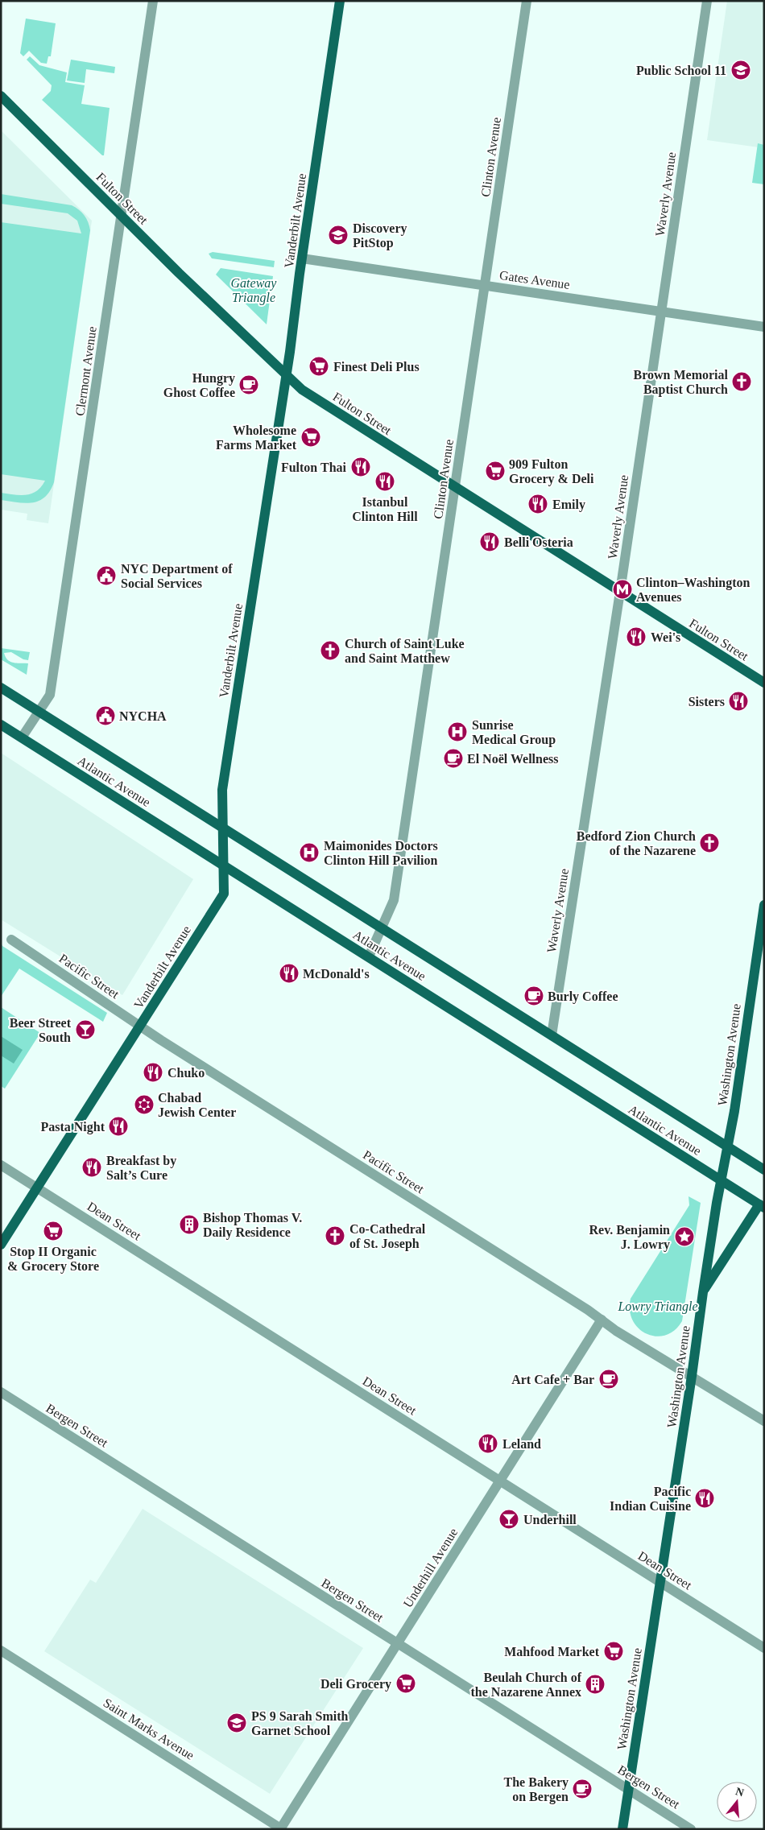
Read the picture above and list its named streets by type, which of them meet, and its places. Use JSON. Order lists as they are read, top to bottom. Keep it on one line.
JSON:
{"streets":{"main road":["Fulton Street","Vanderbilt Avenue","Atlantic Avenue","Washington Avenue"],"street":["Clinton Avenue","Waverly Avenue","Gates Avenue","Clermont Avenue","Pacific Street","Dean Street","Bergen Street","Underhill Avenue","Saint Marks Avenue"]},"crossings":[["Clinton Avenue","Fulton Street"],["Clinton Avenue","Gates Avenue"],["Clinton Avenue","Atlantic Avenue"],["Waverly Avenue","Fulton Street"],["Waverly Avenue","Gates Avenue"],["Waverly Avenue","Atlantic Avenue"],["Fulton Street","Vanderbilt Avenue"],["Fulton Street","Clermont Avenue"],["Vanderbilt Avenue","Gates Avenue"],["Vanderbilt Avenue","Atlantic Avenue"],["Vanderbilt Avenue","Pacific Street"],["Vanderbilt Avenue","Dean Street"],["Clermont Avenue","Atlantic Avenue"],["Atlantic Avenue","Washington Avenue"],["Pacific Street","Washington Avenue"],["Pacific Street","Underhill Avenue"],["Washington Avenue","Dean Street"],["Washington Avenue","Bergen Street"],["Dean Street","Underhill Avenue"],["Bergen Street","Underhill Avenue"],["Underhill Avenue","Saint Marks Avenue"]],"parks":["Gateway Triangle","Lowry Triangle"],"places":{"school or university":["Public School 11","Discovery PitStop","PS 9 Sarah Smith Garnet School"],"supermarket":["Finest Deli Plus","Wholesome Farms Market","909 Fulton Grocery & Deli","Stop II Organic & Grocery Store","Mahfood Market","Deli Grocery"],"church":["Brown Memorial Baptist Church","Church of Saint Luke and Saint Matthew","Bedford Zion Church of the Nazarene","Co-Cathedral of St. Joseph"],"cafe":["Hungry Ghost Coffee","El Noël Wellness","Burly Coffee","Art Cafe + Bar","The Bakery on Bergen"],"restaurant":["Fulton Thai","Istanbul Clinton Hill","Emily","Belli Osteria","Wei's","Sisters","McDonald's","Chuko","Pasta Night","Breakfast by Salt’s Cure","Leland","Pacific Indian Cuisine"],"public building":["NYC Department of Social Services","NYCHA"],"metro station":["Clinton–Washington Avenues"],"hospital":["Sunrise Medical Group","Maimonides Doctors Clinton Hill Pavilion"],"bar":["Beer Street South","Underhill"],"synagogue":["Chabad Jewish Center"],"building":["Bishop Thomas V. Daily Residence","Beulah Church of the Nazarene Annex"],"place":["Rev. Benjamin J. Lowry"]},"north":"top"}
